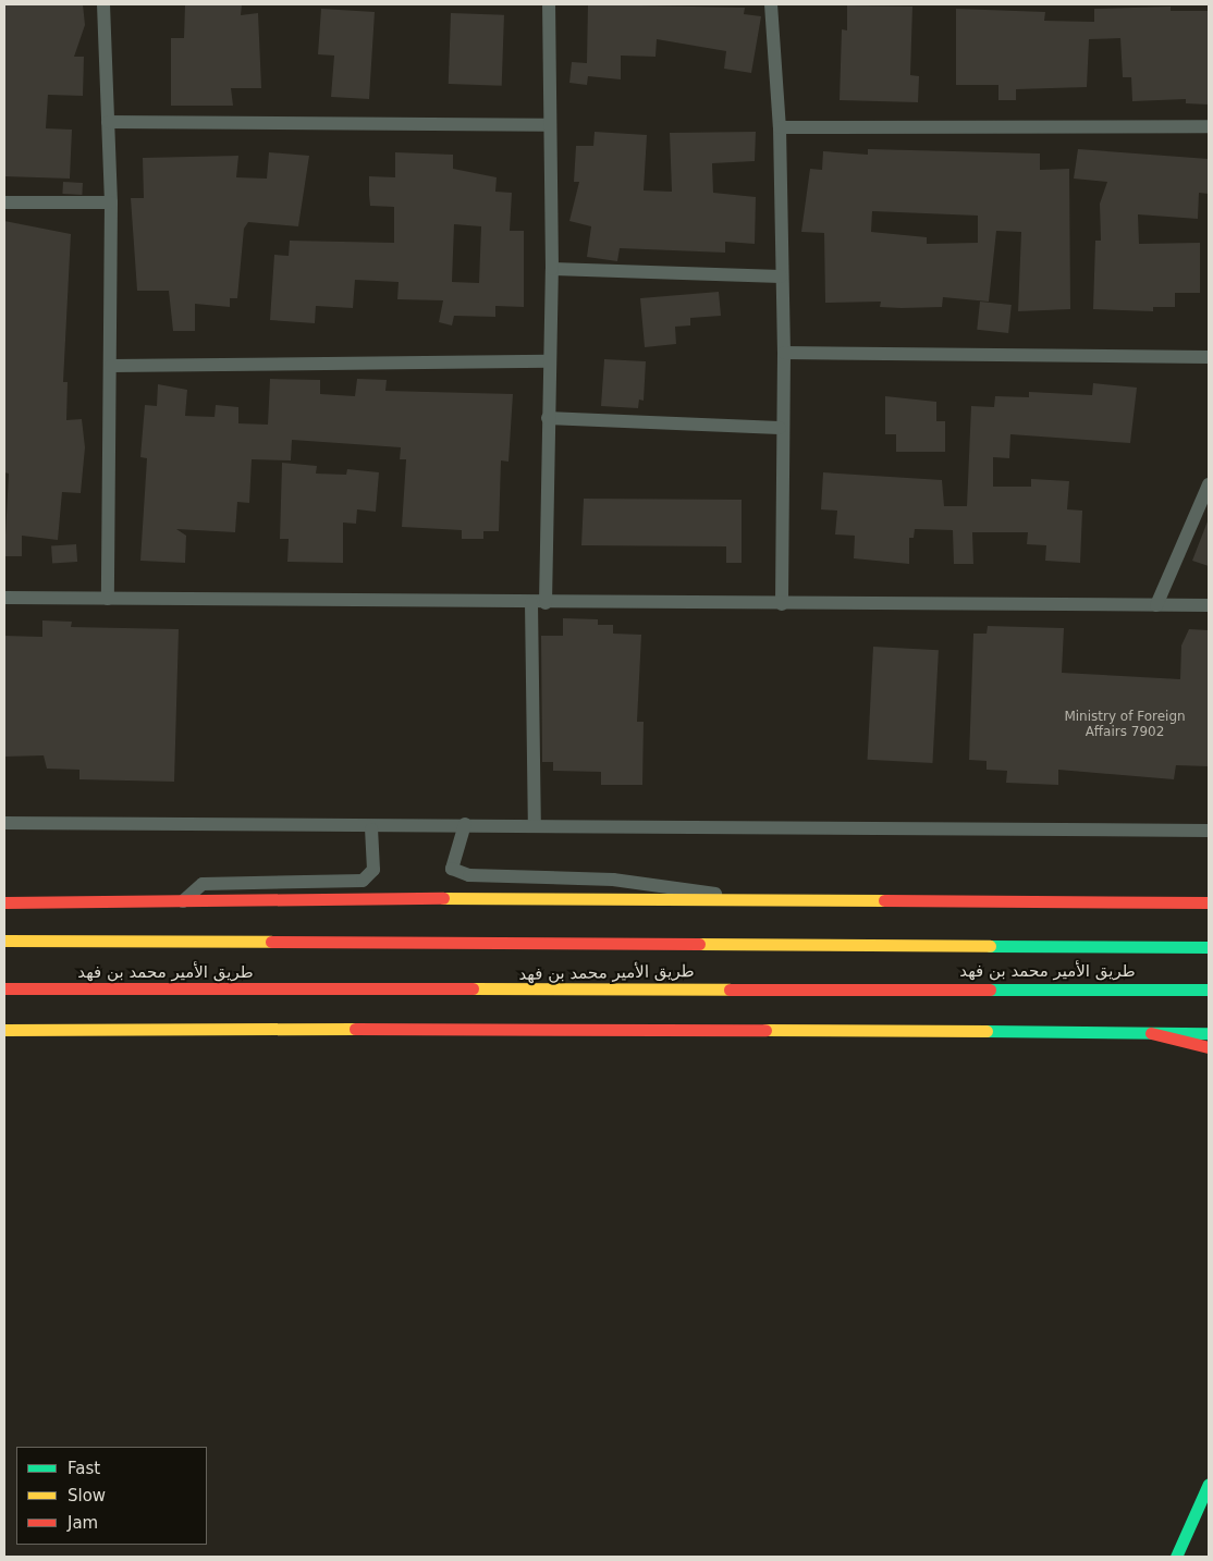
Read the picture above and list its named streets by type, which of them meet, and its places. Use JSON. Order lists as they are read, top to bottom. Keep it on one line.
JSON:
{"streets":{"main road":["طريق الأمير محمد بن فهد"]},"house_numbers":["Ministry of Foreign Affairs 7902"],"legend":["Fast","Slow","Jam"]}
